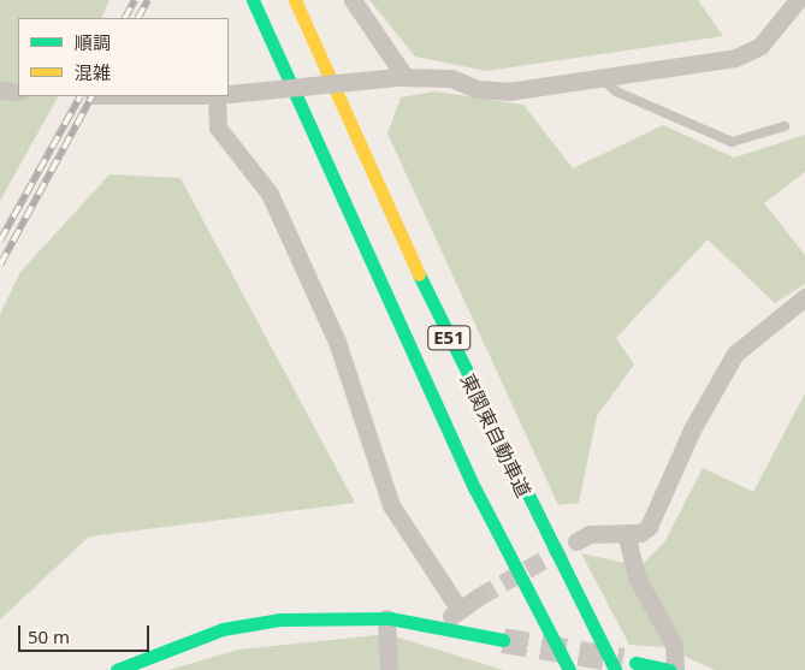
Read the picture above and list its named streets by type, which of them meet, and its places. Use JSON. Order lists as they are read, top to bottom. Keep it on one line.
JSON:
{"streets":{"main road":["E51","東関東自動車道"]},"legend":["順調","混雑"],"scale_bar":"50 m"}
